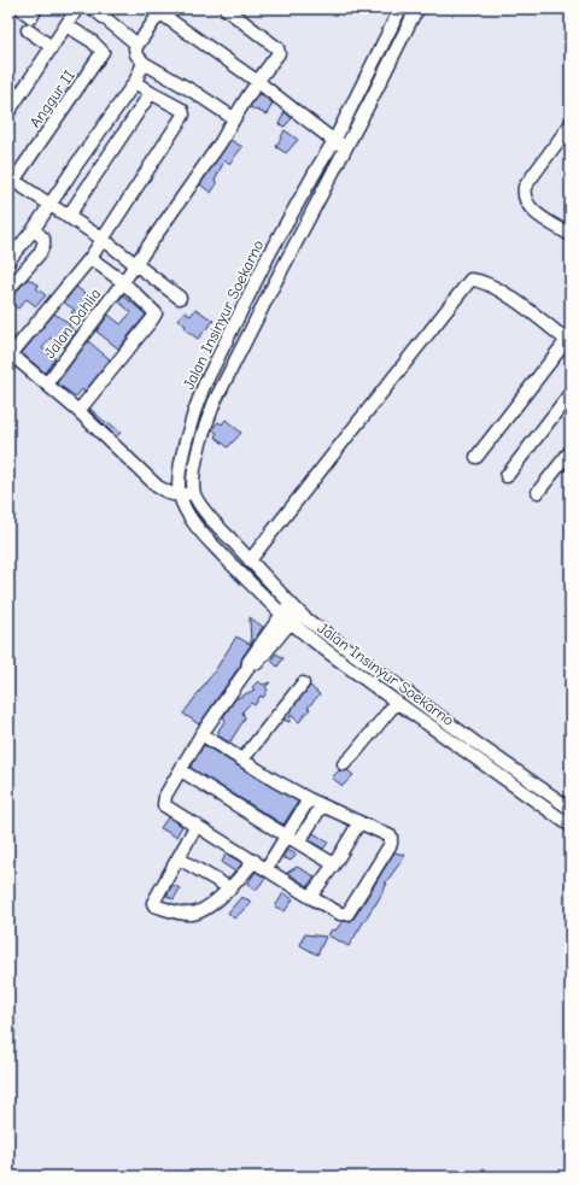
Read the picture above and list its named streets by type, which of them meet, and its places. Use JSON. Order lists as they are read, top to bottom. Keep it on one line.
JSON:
{"streets":{"street":["Anggur II","Jalan Insinyur Soekarno","Jalan Dahlia"]}}
